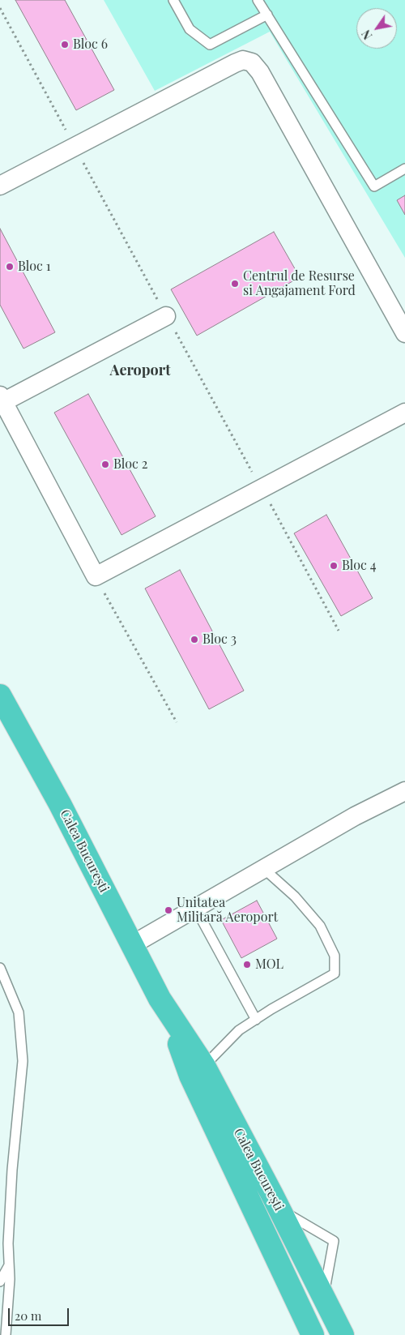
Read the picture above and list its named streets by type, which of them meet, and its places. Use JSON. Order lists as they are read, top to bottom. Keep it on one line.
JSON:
{"streets":{"highway":["Calea București"]},"districts":["Aeroport"],"places":["Bloc 6","Bloc 1","Centrul de Resurse si Angajament Ford","Bloc 2","Bloc 4","Bloc 3","Unitatea Militară Aeroport","MOL"],"scale_bar":"20 m","north":"bottom left"}
